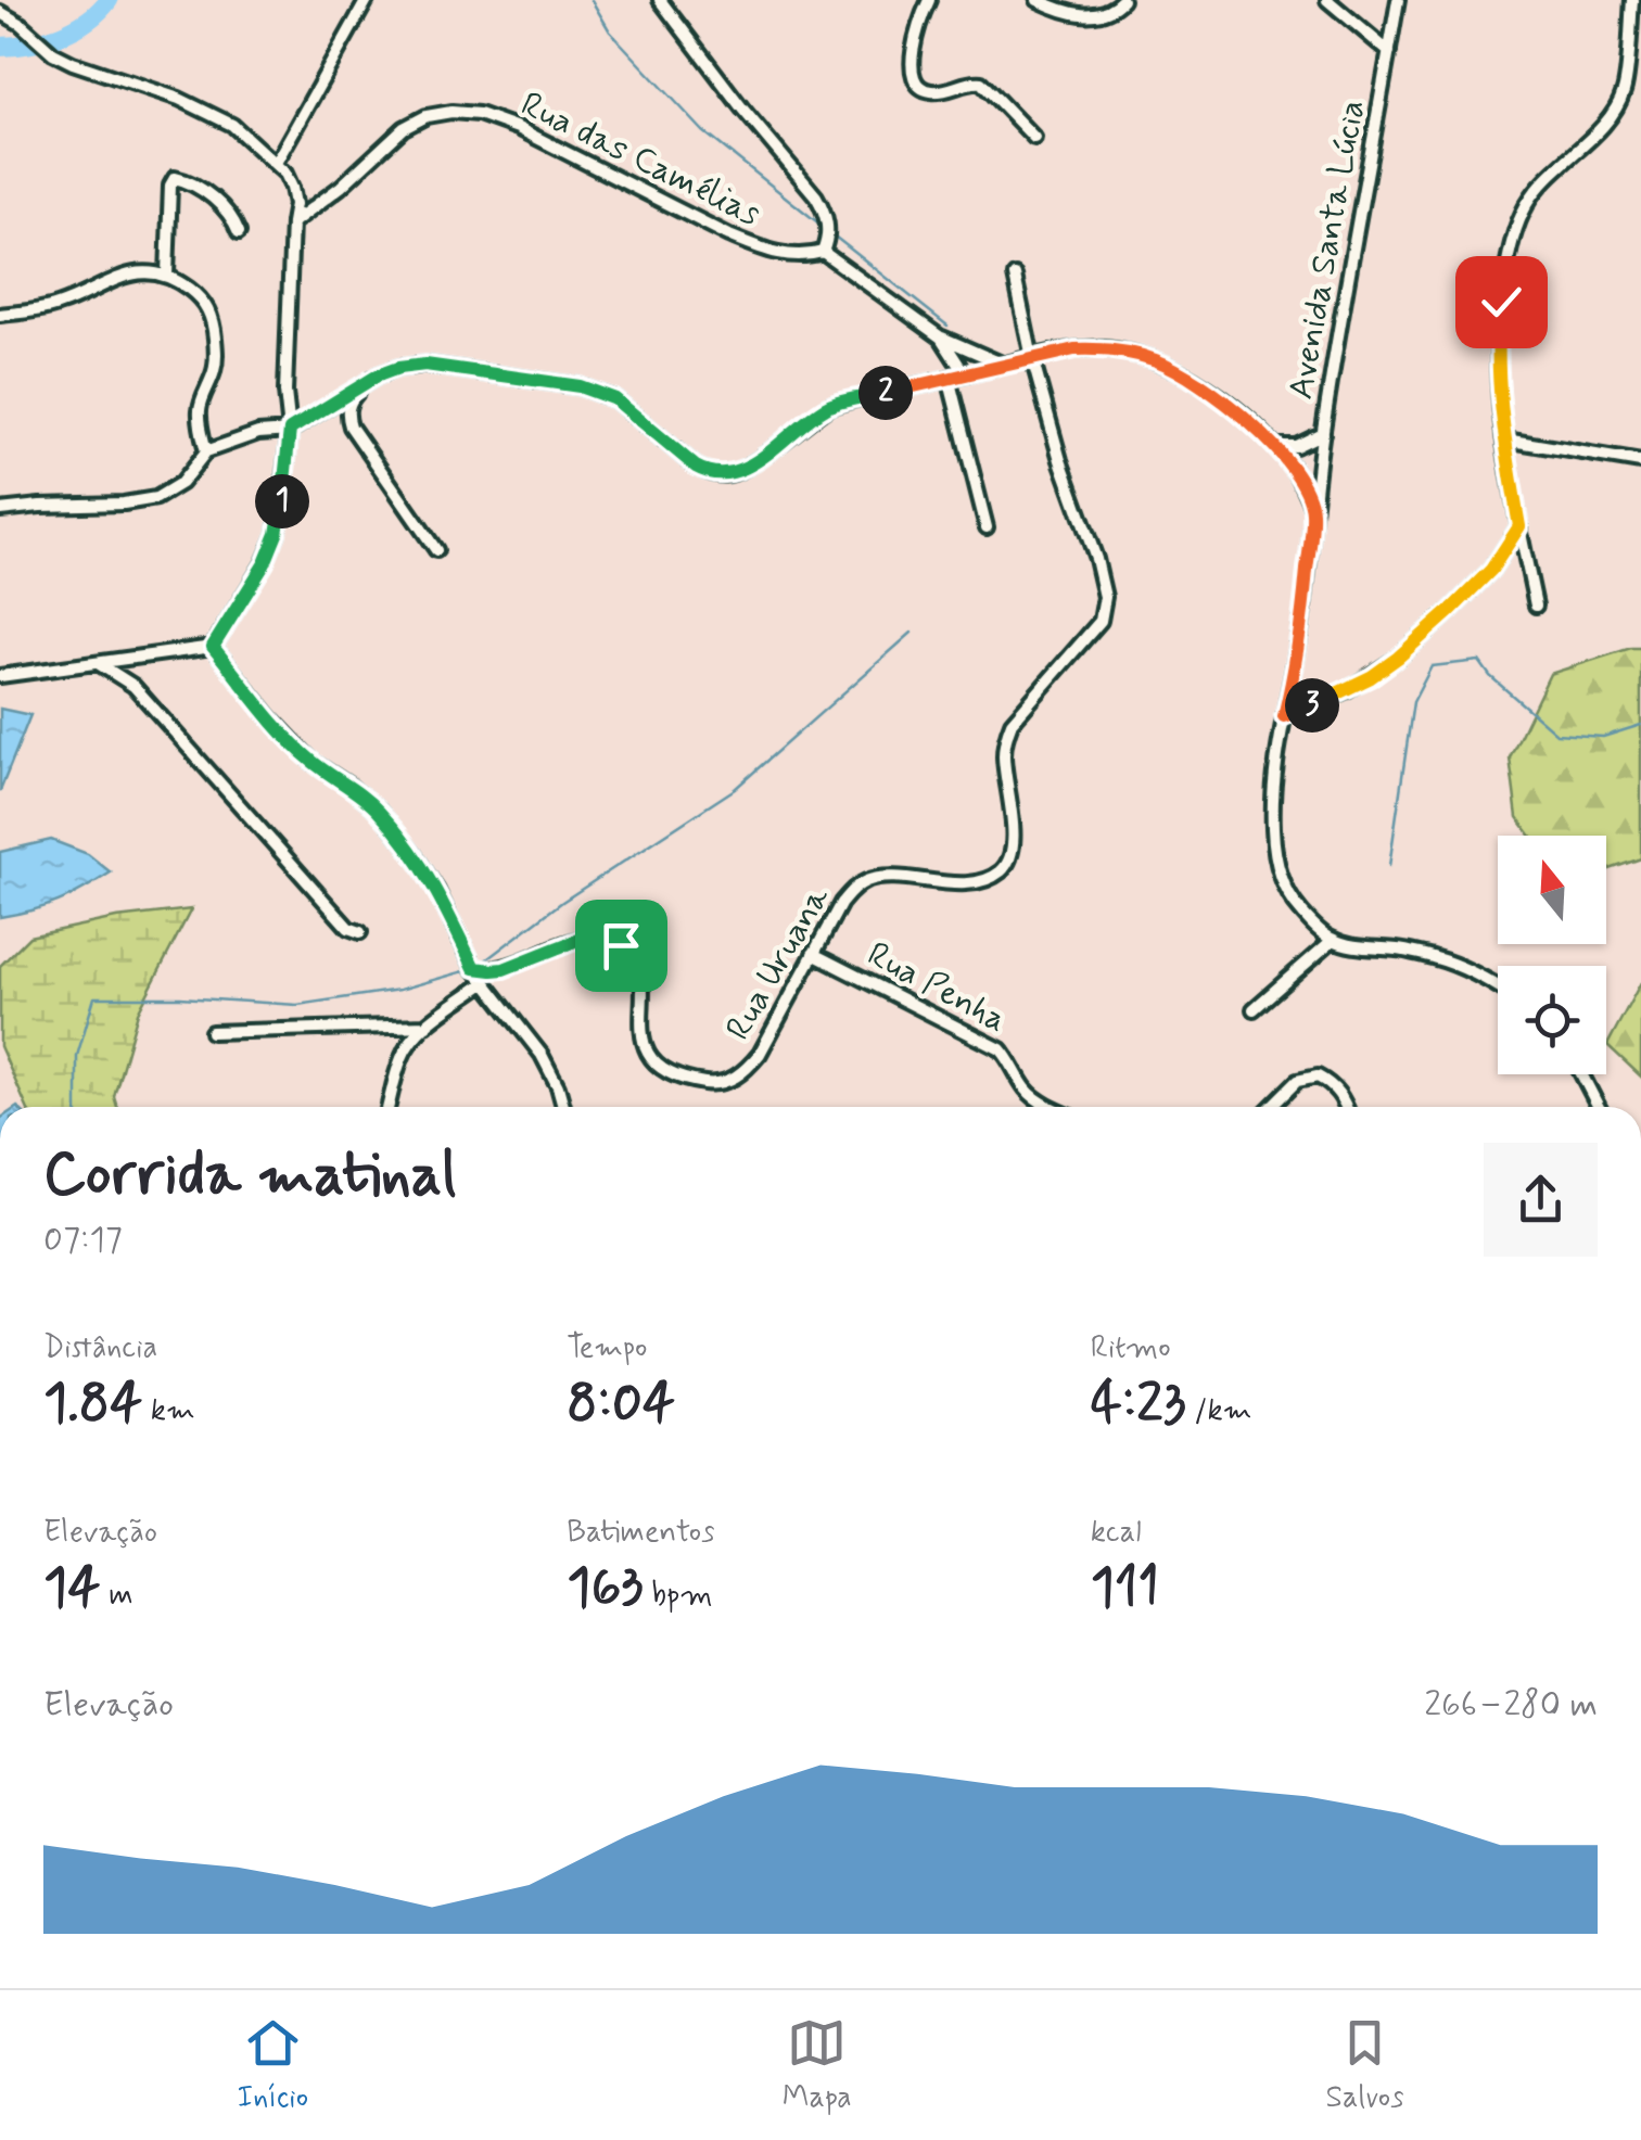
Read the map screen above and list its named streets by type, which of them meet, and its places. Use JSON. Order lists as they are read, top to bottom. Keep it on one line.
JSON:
{"streets":{"street":["Rua das Camélias","Avenida Santa Lúcia","Rua Uruana","Rua Penha"]},"crossings":[["Rua Uruana","Rua Penha"]],"north":"top","page":{"pins":["2","1","3"],"heading":["Corrida matinal","07:17"],"stats":[["Distância","1.84 km"],["Tempo","8:04"],["Ritmo","4:23 /km"],["Elevação","14 m"],["Batimentos","163 bpm"],["kcal","111"]],"chart":["Elevação","266–280 m"],"tabs":["Início","Mapa","Salvos"]}}
